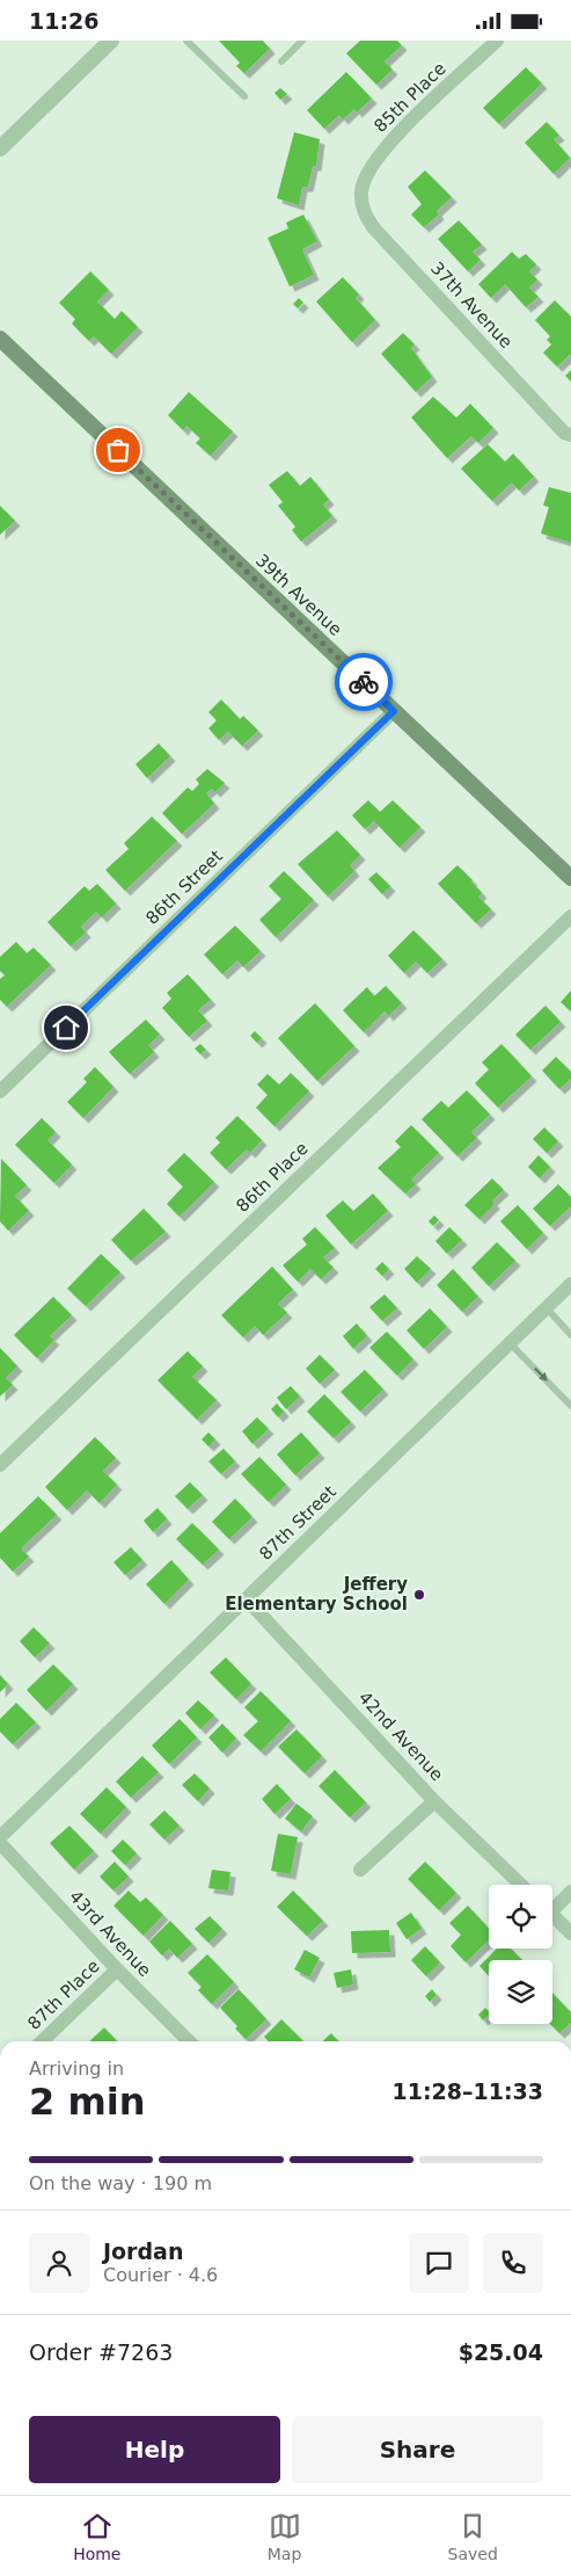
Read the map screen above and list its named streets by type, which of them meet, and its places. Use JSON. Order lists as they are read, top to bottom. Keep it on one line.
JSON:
{"streets":{"main road":["39th Avenue"],"street":["85th Place","37th Avenue","86th Street","86th Place","87th Street","42nd Avenue","43rd Avenue","87th Place"]},"crossings":[["85th Place","37th Avenue"],["39th Avenue","86th Street"],["87th Street","42nd Avenue"],["43rd Avenue","87th Place"]],"places":["Jeffery Elementary School"],"page":{"status":"11:26","heading":["2 min","Arriving in","11:28–11:33"],"panel":["Jordan","Courier · 4.6","Order #7263","$25.04"],"bar":"On the way · 190 m","buttons":["Help","Share"],"tabs":["Home","Map","Saved"]}}
